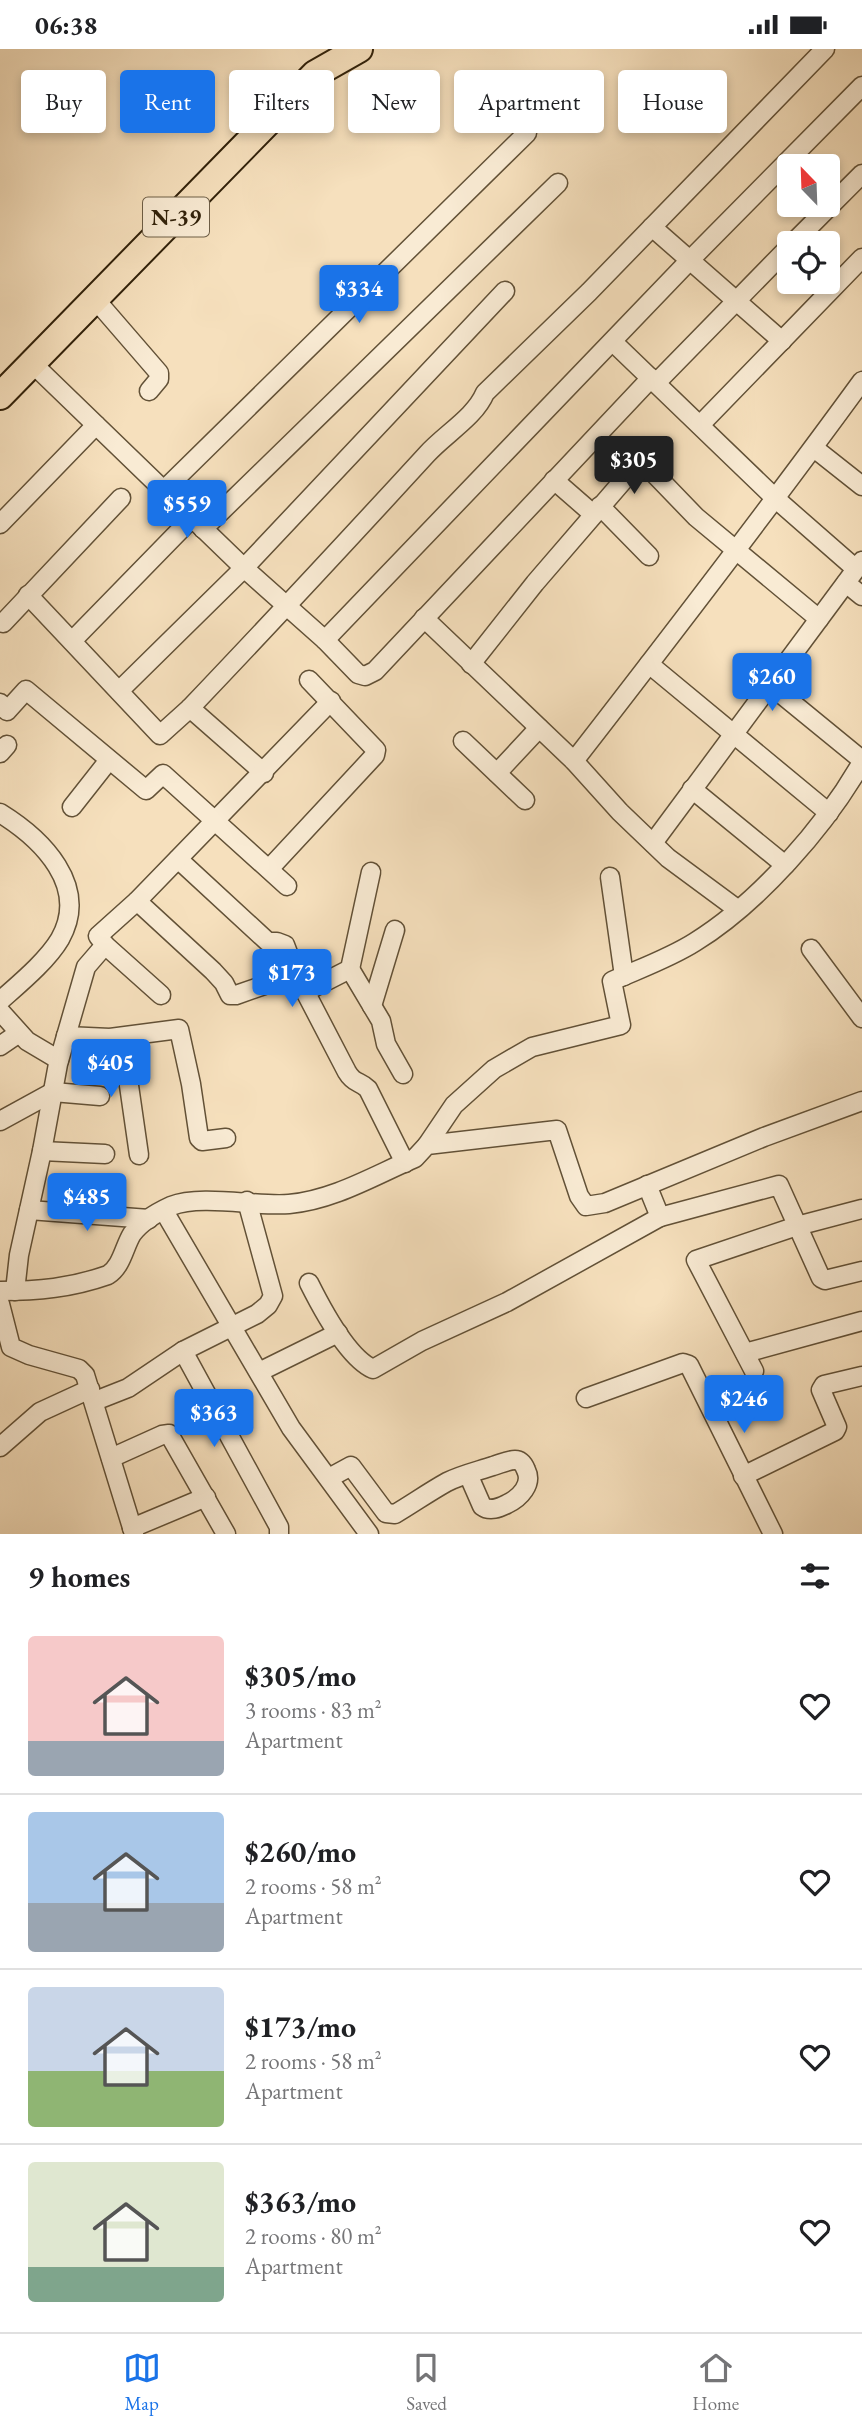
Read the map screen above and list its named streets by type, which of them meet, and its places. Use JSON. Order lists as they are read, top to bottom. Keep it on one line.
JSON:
{"streets":{"highway":["N-39"]},"north":"top left","page":{"status":"06:38","chip":["Buy","Rent","Filters","New","Apartment","House"],"price":["$334","$305","$559","$260","$173","$405","$485","$246","$363"],"heading":"9 homes","list":[{"name":"$305/mo","note":"3 rooms · 83 m² · Apartment"},{"name":"$260/mo","note":"2 rooms · 58 m² · Apartment"},{"name":"$173/mo","note":"2 rooms · 58 m² · Apartment"},{"name":"$363/mo","note":"2 rooms · 80 m² · Apartment"}],"tabs":["Map","Saved","Home"]}}
